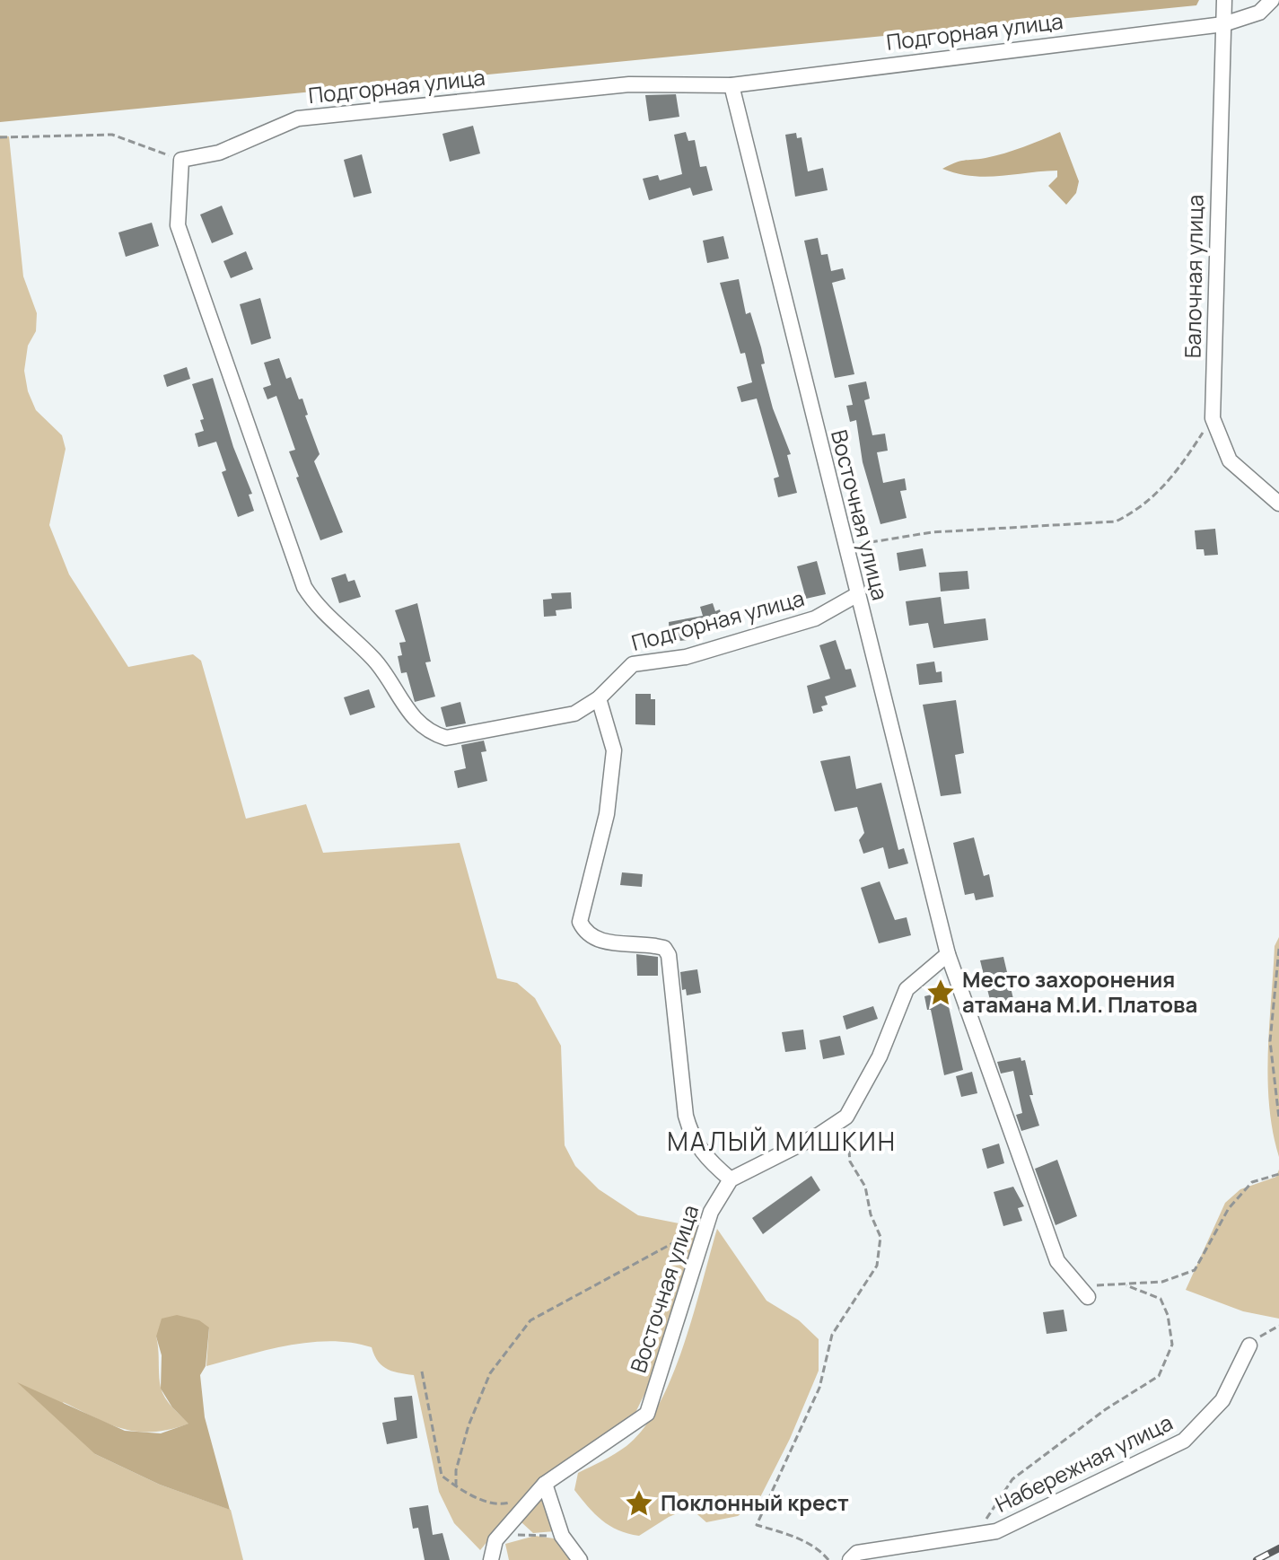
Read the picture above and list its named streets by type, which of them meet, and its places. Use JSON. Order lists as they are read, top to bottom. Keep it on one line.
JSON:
{"streets":{"street":["Подгорная улица","Балочная улица","Восточная улица","Набережная улица"]},"crossings":[["Подгорная улица","Балочная улица"],["Подгорная улица","Восточная улица"]],"districts":["МАЛЫЙ МИШКИН"],"places":{"place":["Место захоронения атамана М.И. Платова","Поклонный крест"]}}
